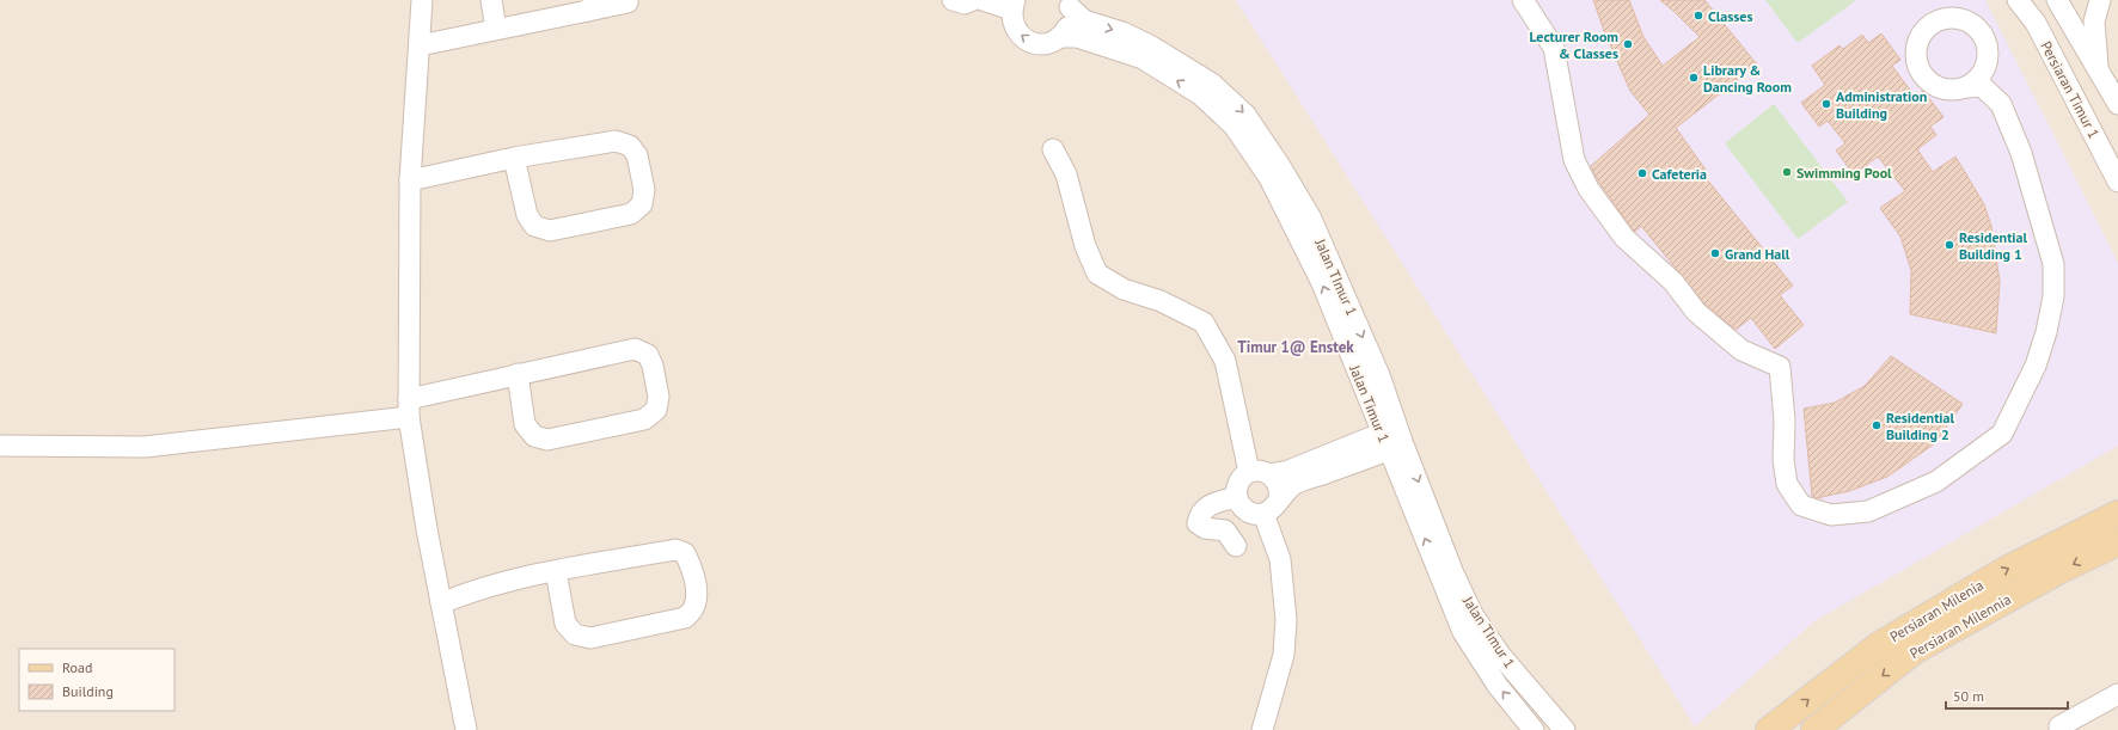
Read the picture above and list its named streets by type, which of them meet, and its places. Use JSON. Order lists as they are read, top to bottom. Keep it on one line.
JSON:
{"streets":{"main road":["Persiaran Milenia","Persiaran Milennia"],"street":["Persiaran Timur 1","Jalan TImur 1","Jalan Timur 1"]},"crossings":[["Jalan TImur 1","Jalan Timur 1"]],"one_way":["Persiaran Milenia","Persiaran Milennia"],"districts":["Timur 1@ Enstek"],"places":["Classes","Lecturer Room & Classes","Library & Dancing Room","Administration Building","Swimming Pool","Cafeteria","Residential Building 1","Grand Hall","Residential Building 2"],"legend":["Road","Building"],"scale_bar":"50 m"}
